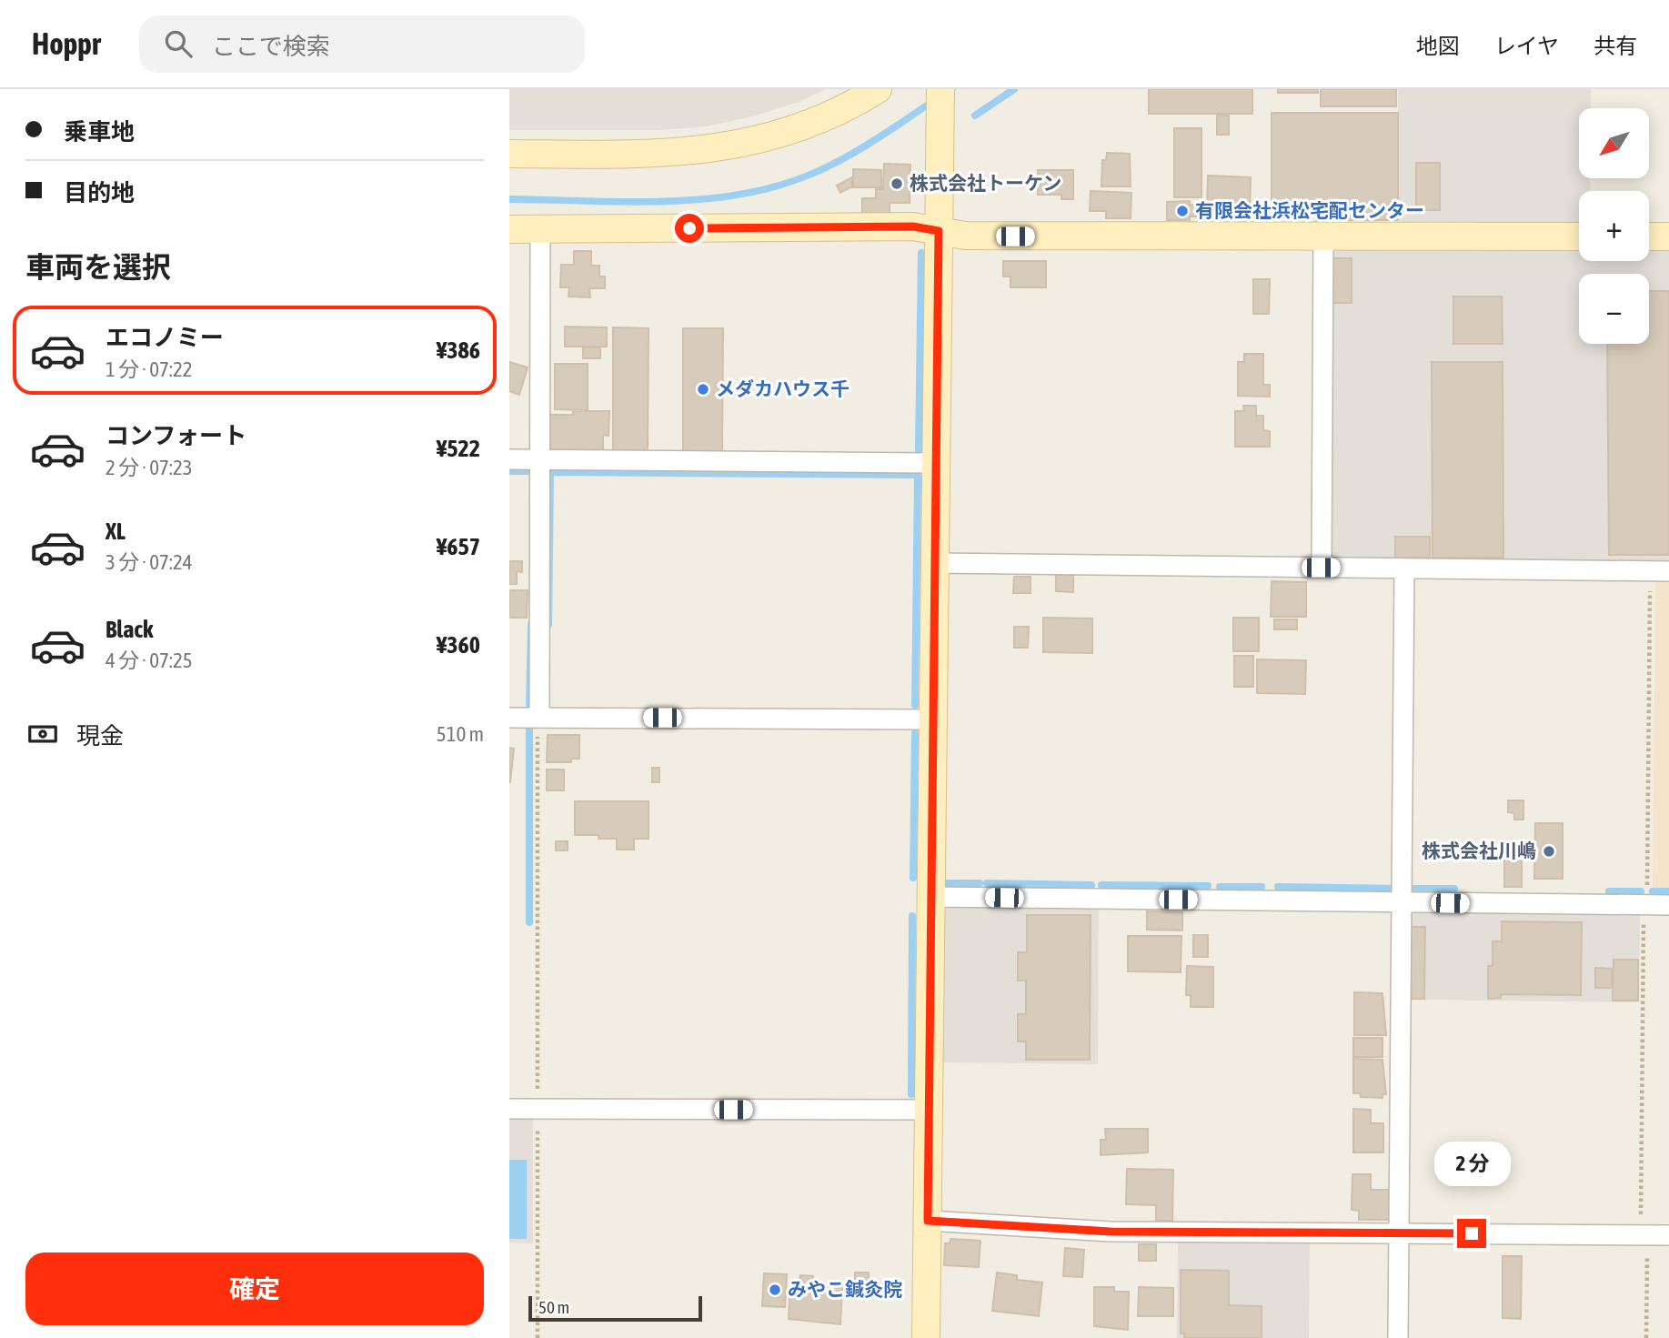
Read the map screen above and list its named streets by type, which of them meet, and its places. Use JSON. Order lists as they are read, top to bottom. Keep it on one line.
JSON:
{"places":["株式会社トーケン","有限会社浜松宅配センター","メダカハウス千","株式会社川嶋","みやこ鍼灸院"],"scale_bar":"50 m","north":"bottom left","page":{"header":"Hoppr","search":"ここで検索","nav":["地図","レイヤ","共有"],"banner":["乗車地","目的地"],"map_buttons":["+","−"],"heading":"車両を選択","list":[{"name":"エコノミー","note":"1 分 · 07:22","value":"¥386"},{"name":"コンフォート","note":"2 分 · 07:23","value":"¥522"},{"name":"XL","note":"3 分 · 07:24","value":"¥657"},{"name":"Black","note":"4 分 · 07:25","value":"¥360"}],"pay":["現金","510 m"],"bubble":"2 分","buttons":"確定","scale":"50 m"}}
